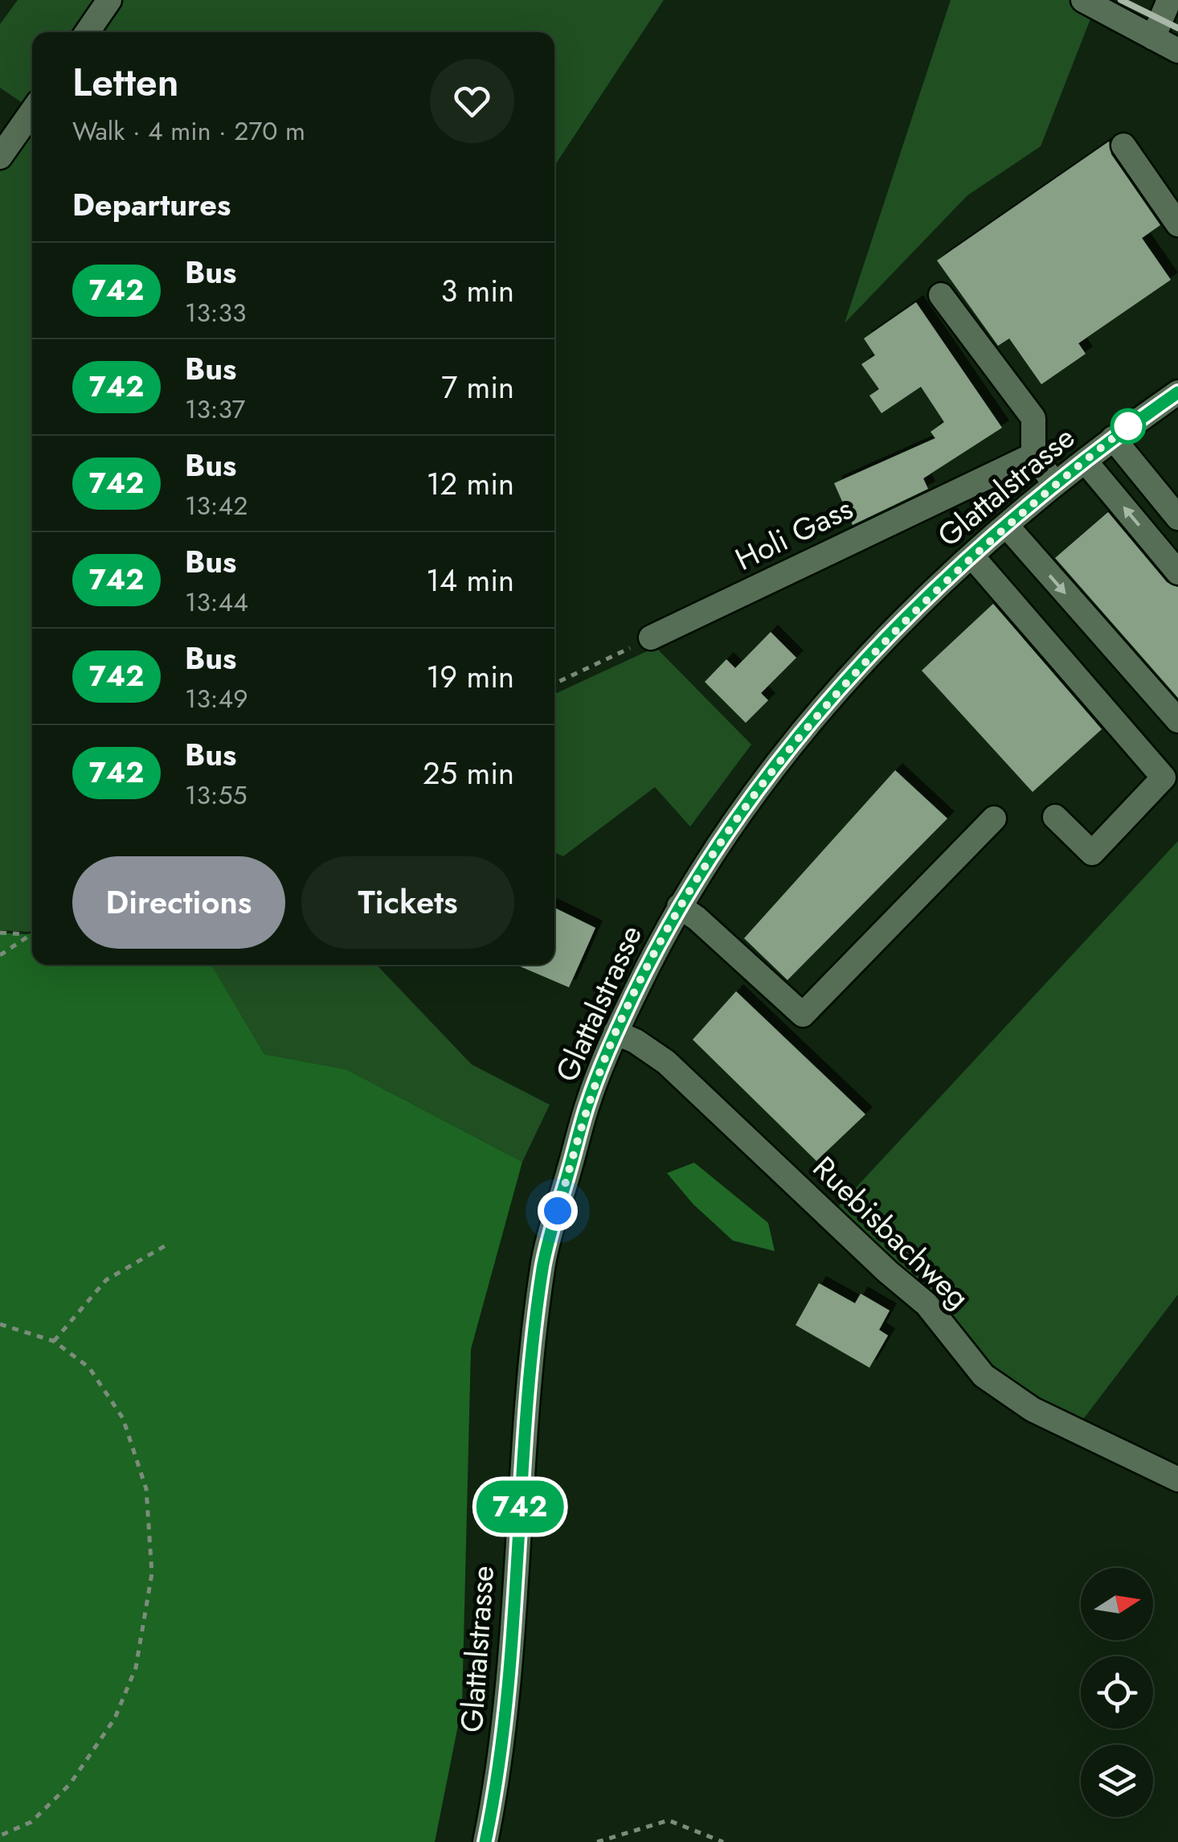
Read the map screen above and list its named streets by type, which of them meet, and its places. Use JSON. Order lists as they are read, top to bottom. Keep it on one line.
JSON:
{"streets":{"street":["Glattalstrasse","Holi Gass","Ruebisbachweg"]},"crossings":[["Glattalstrasse","Ruebisbachweg"]],"lines":["bus line 742"],"north":"right","page":{"on_map":"742","heading":[["Letten","Walk · 4 min · 270 m"],"Departures"],"list":[{"mark":"742","name":"Bus","note":"13:33","value":"3 min"},{"mark":"742","name":"Bus","note":"13:37","value":"7 min"},{"mark":"742","name":"Bus","note":"13:42","value":"12 min"},{"mark":"742","name":"Bus","note":"13:44","value":"14 min"},{"mark":"742","name":"Bus","note":"13:49","value":"19 min"},{"mark":"742","name":"Bus","note":"13:55","value":"25 min"}],"buttons":["Directions","Tickets"]}}
